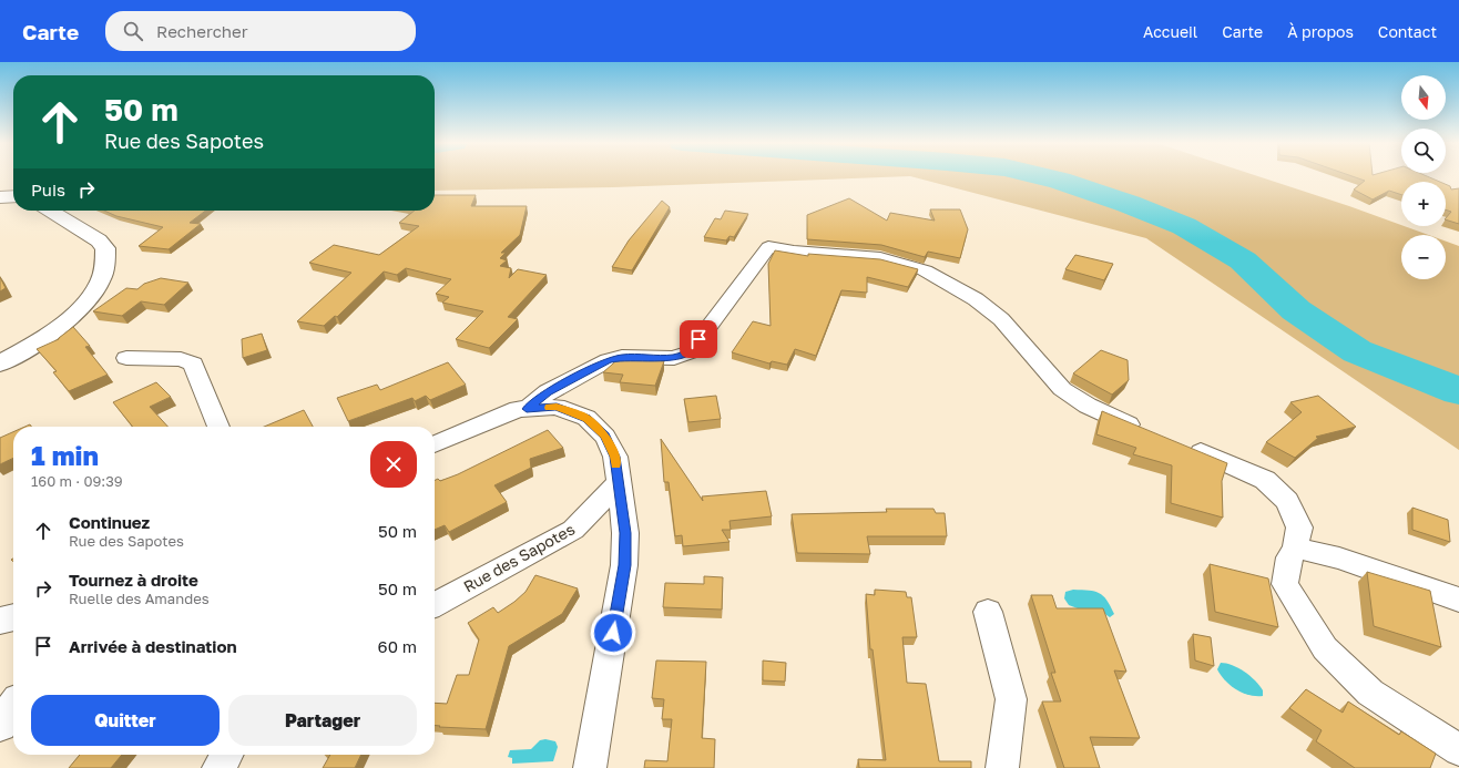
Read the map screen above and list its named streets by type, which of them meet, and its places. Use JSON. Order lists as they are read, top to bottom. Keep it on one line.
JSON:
{"streets":{"street":["Rue des Sapotes"]},"north":"bottom","page":{"header":"Carte","search":"Rechercher","nav":["Accueil","Carte","À propos","Contact"],"map_buttons":["+","−"],"turn":["50 m","Rue des Sapotes"],"then":"Puis","heading":["1 min","160 m · 09:39"],"list":[{"name":"Continuez","note":"Rue des Sapotes","value":"50 m"},{"name":"Tournez à droite","note":"Ruelle des Amandes","value":"50 m"},{"name":"Arrivée à destination","value":"60 m"}],"buttons":["Quitter","Partager"]}}
